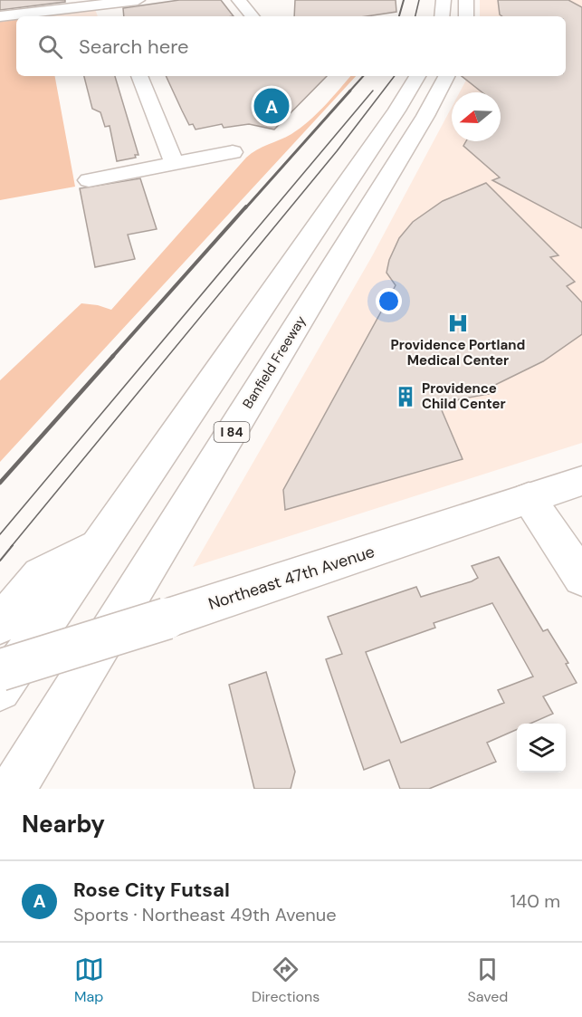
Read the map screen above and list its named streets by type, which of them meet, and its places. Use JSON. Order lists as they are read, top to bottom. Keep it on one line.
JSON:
{"streets":{"main road":["Banfield Freeway","I 84","Northeast 47th Avenue"]},"places":{"hospital":["Providence Portland Medical Center"],"building":["Providence Child Center"]},"north":"left","page":{"search":"Search here","pins":"A","heading":"Nearby","list":[{"mark":"A","name":"Rose City Futsal","note":"Sports · Northeast 49th Avenue","value":"140 m"}],"nav":["Map","Directions","Saved"]}}
